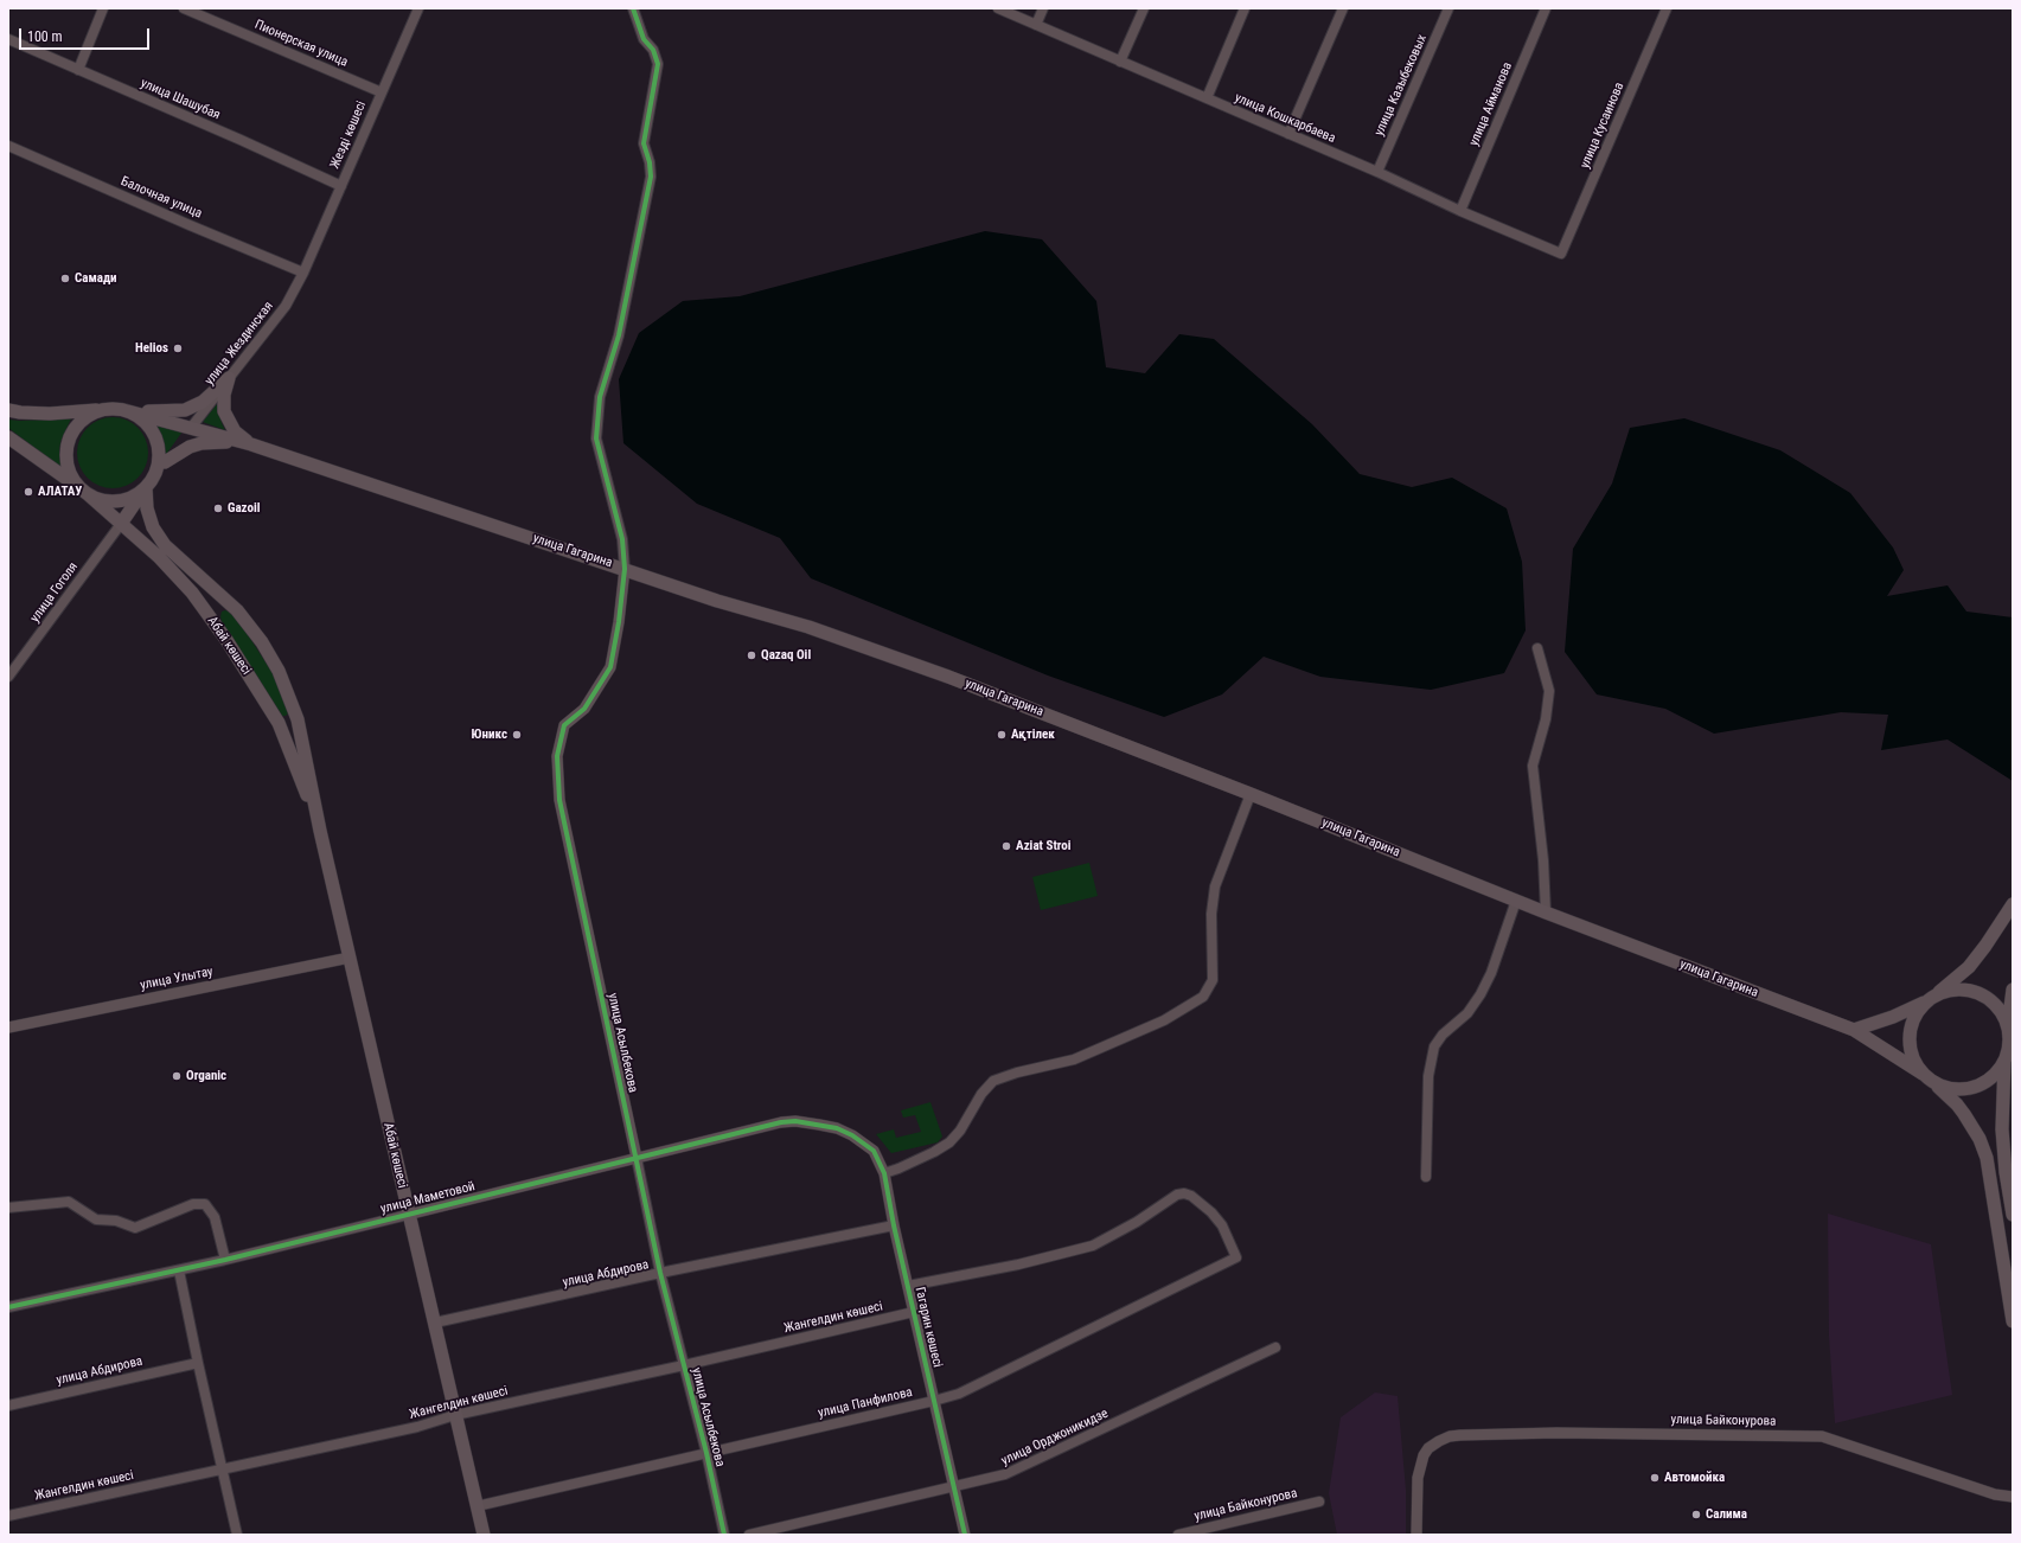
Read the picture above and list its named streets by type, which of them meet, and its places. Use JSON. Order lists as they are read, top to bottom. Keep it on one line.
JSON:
{"streets":{"main road":["улица Гагарина","Абай көшесі"],"street":["Пионерская улица","улица Казыбековых","улица Шашубая","улица Айманова","улица Кошкарбаева","улица Кусаинова","Жезді көшесі","Балочная улица","улица Жездинская","улица Гоголя","улица Улытау","улица Асылбекова","улица Маметовой","улица Абдирова","Жангелдин көшесі","Гагарин көшесі","улица Панфилова","улица Байконурова","улица Орджоникидзе"]},"crossings":[["Пионерская улица","Жезді көшесі"],["улица Казыбековых","улица Кошкарбаева"],["улица Шашубая","Жезді көшесі"],["улица Айманова","улица Кошкарбаева"],["улица Кошкарбаева","улица Кусаинова"],["Жезді көшесі","Балочная улица"],["Жезді көшесі","улица Жездинская"],["Балочная улица","улица Жездинская"],["улица Жездинская","улица Гагарина"],["улица Гагарина","Абай көшесі"],["улица Гагарина","улица Асылбекова"],["улица Гоголя","Абай көшесі"],["Абай көшесі","улица Улытау"],["Абай көшесі","улица Маметовой"],["Абай көшесі","улица Абдирова"],["Абай көшесі","Жангелдин көшесі"],["Абай көшесі","улица Панфилова"],["улица Асылбекова","улица Маметовой"],["улица Асылбекова","улица Абдирова"],["улица Асылбекова","Жангелдин көшесі"],["улица Асылбекова","улица Панфилова"],["улица Маметовой","Гагарин көшесі"],["улица Абдирова","Гагарин көшесі"],["Жангелдин көшесі","Гагарин көшесі"],["Гагарин көшесі","улица Панфилова"],["Гагарин көшесі","улица Орджоникидзе"]],"places":["Самади","Helios","АЛАТАУ","Gazoil","Qazaq Oil","Юникс","Ақтілек","Aziat Stroi","Organic","Автомойка","Салима"],"scale_bar":"100 m"}
